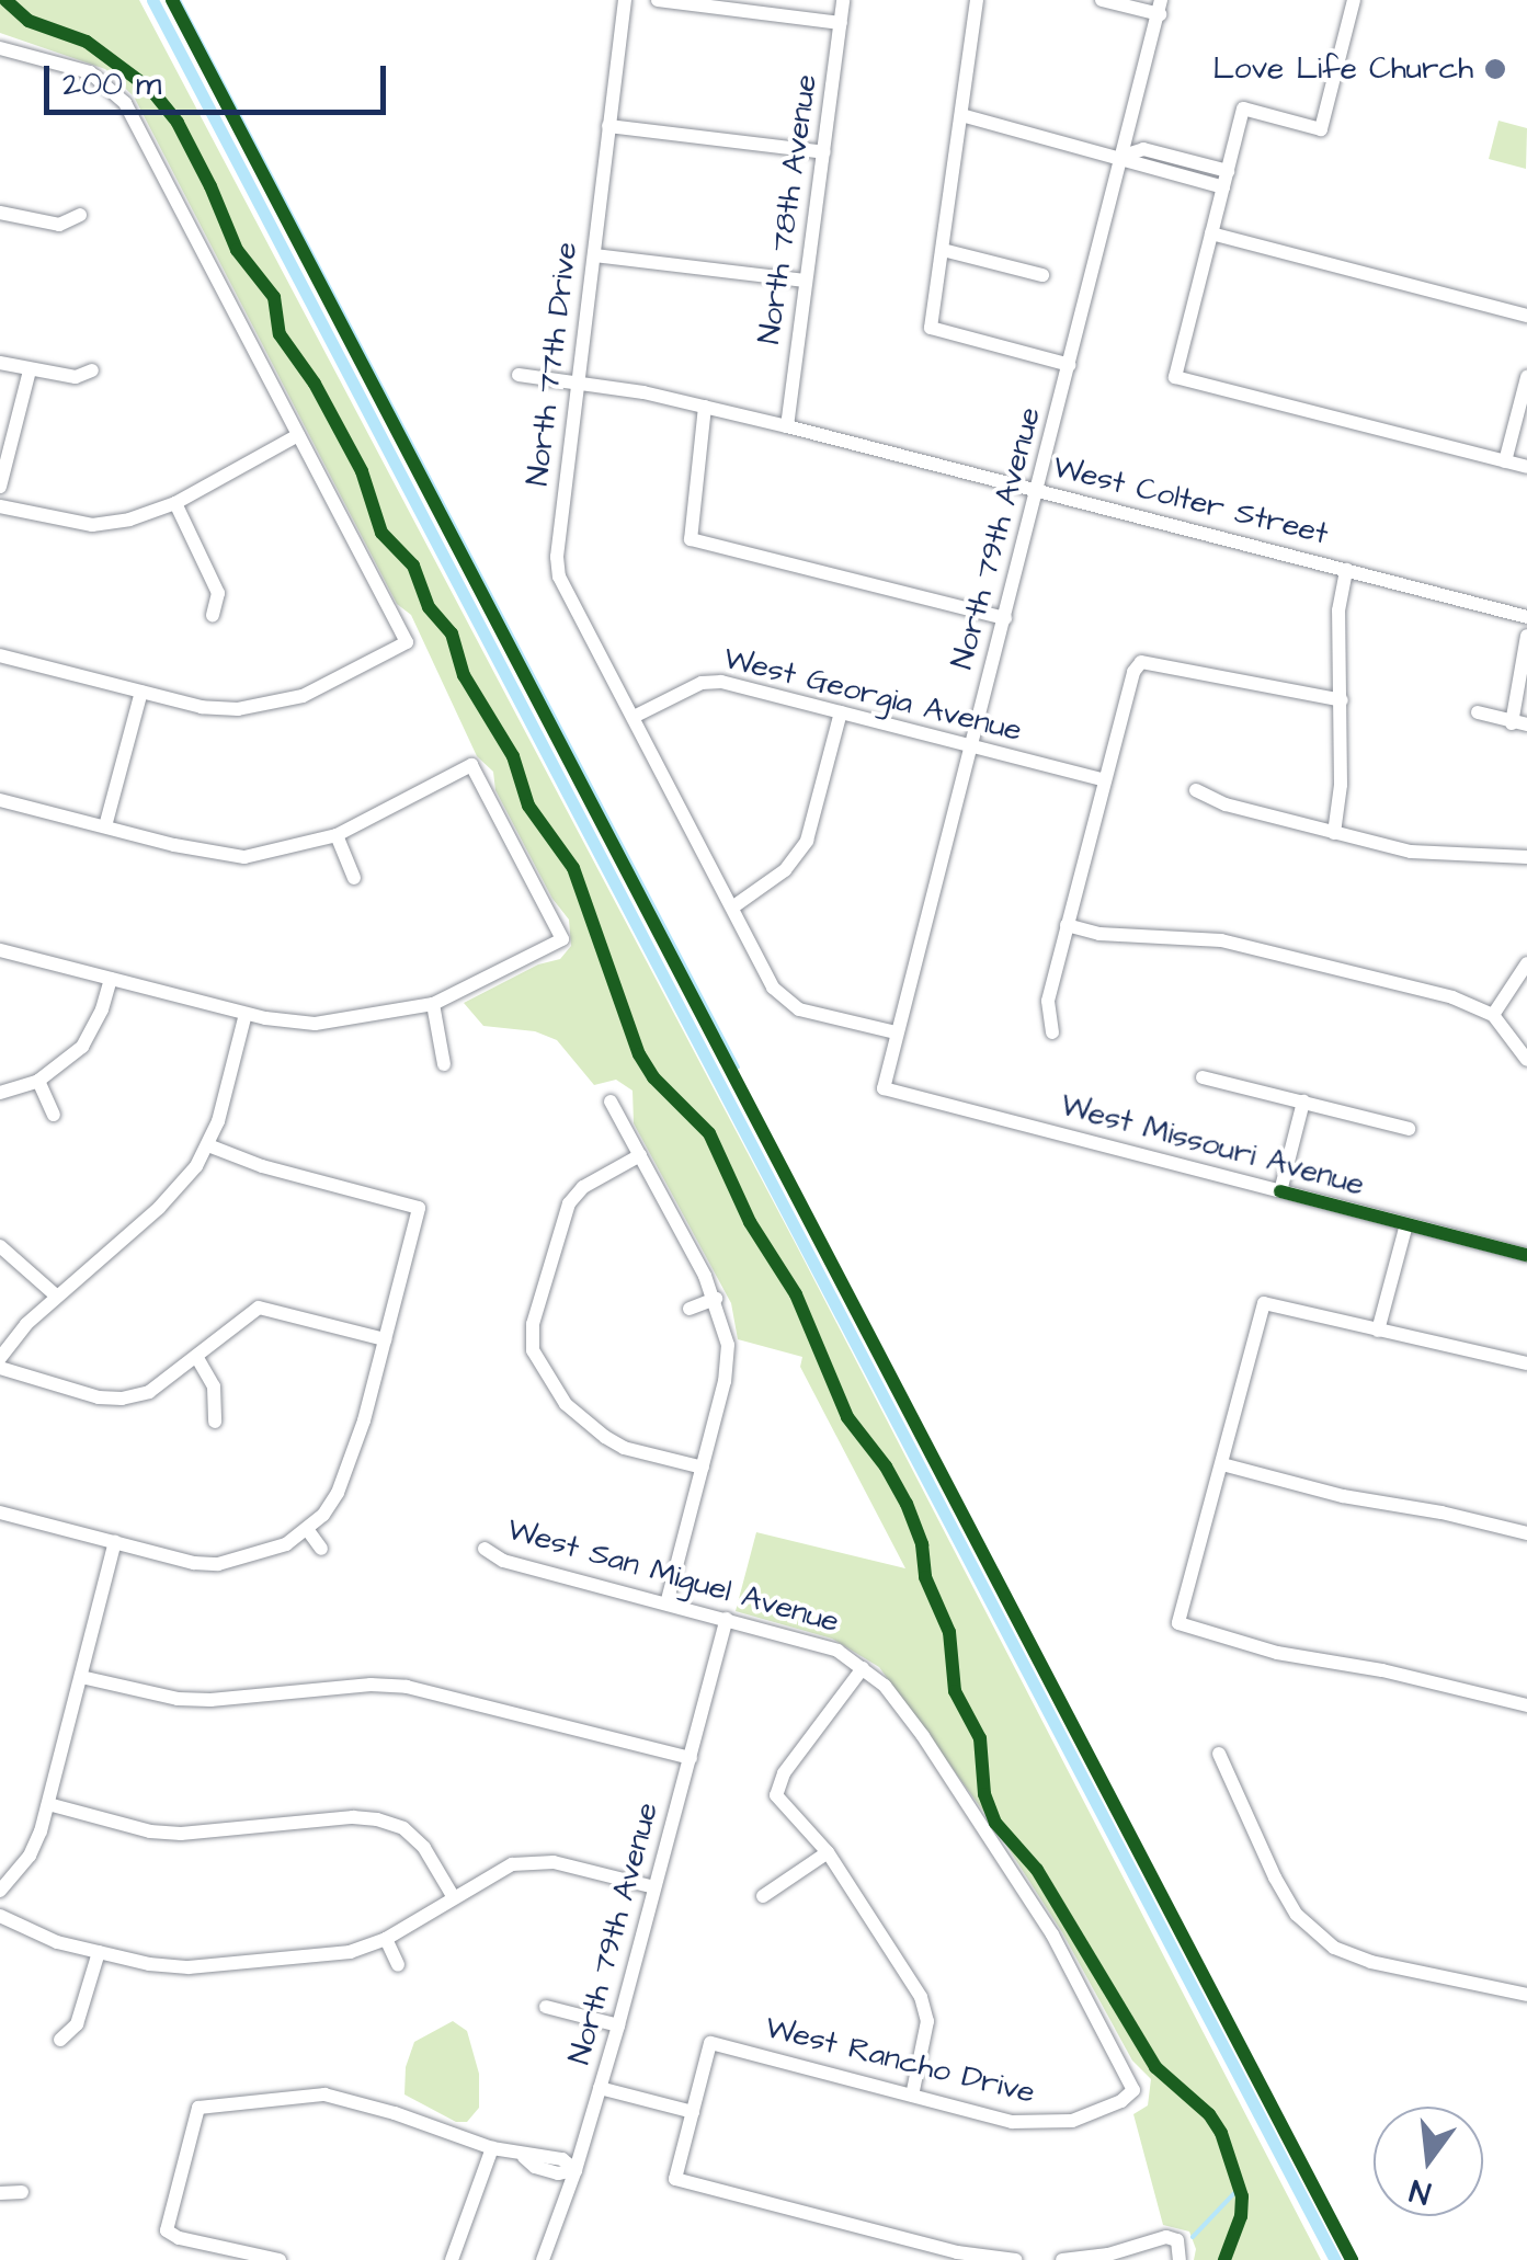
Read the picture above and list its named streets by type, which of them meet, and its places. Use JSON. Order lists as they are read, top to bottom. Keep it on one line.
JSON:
{"streets":{"street":["North 78th Avenue","North 77th Drive","West Colter Street","North 79th Avenue","West Georgia Avenue","West Missouri Avenue","West San Miguel Avenue","West Rancho Drive"]},"crossings":[["North 78th Avenue","West Colter Street"],["North 77th Drive","West Colter Street"],["North 77th Drive","North 79th Avenue"],["North 77th Drive","West Georgia Avenue"],["West Colter Street","North 79th Avenue"],["North 79th Avenue","West Georgia Avenue"],["North 79th Avenue","West Missouri Avenue"],["North 79th Avenue","West San Miguel Avenue"],["West San Miguel Avenue","West Rancho Drive"]],"places":["Love Life Church"],"scale_bar":"200 m","north":"bottom"}
